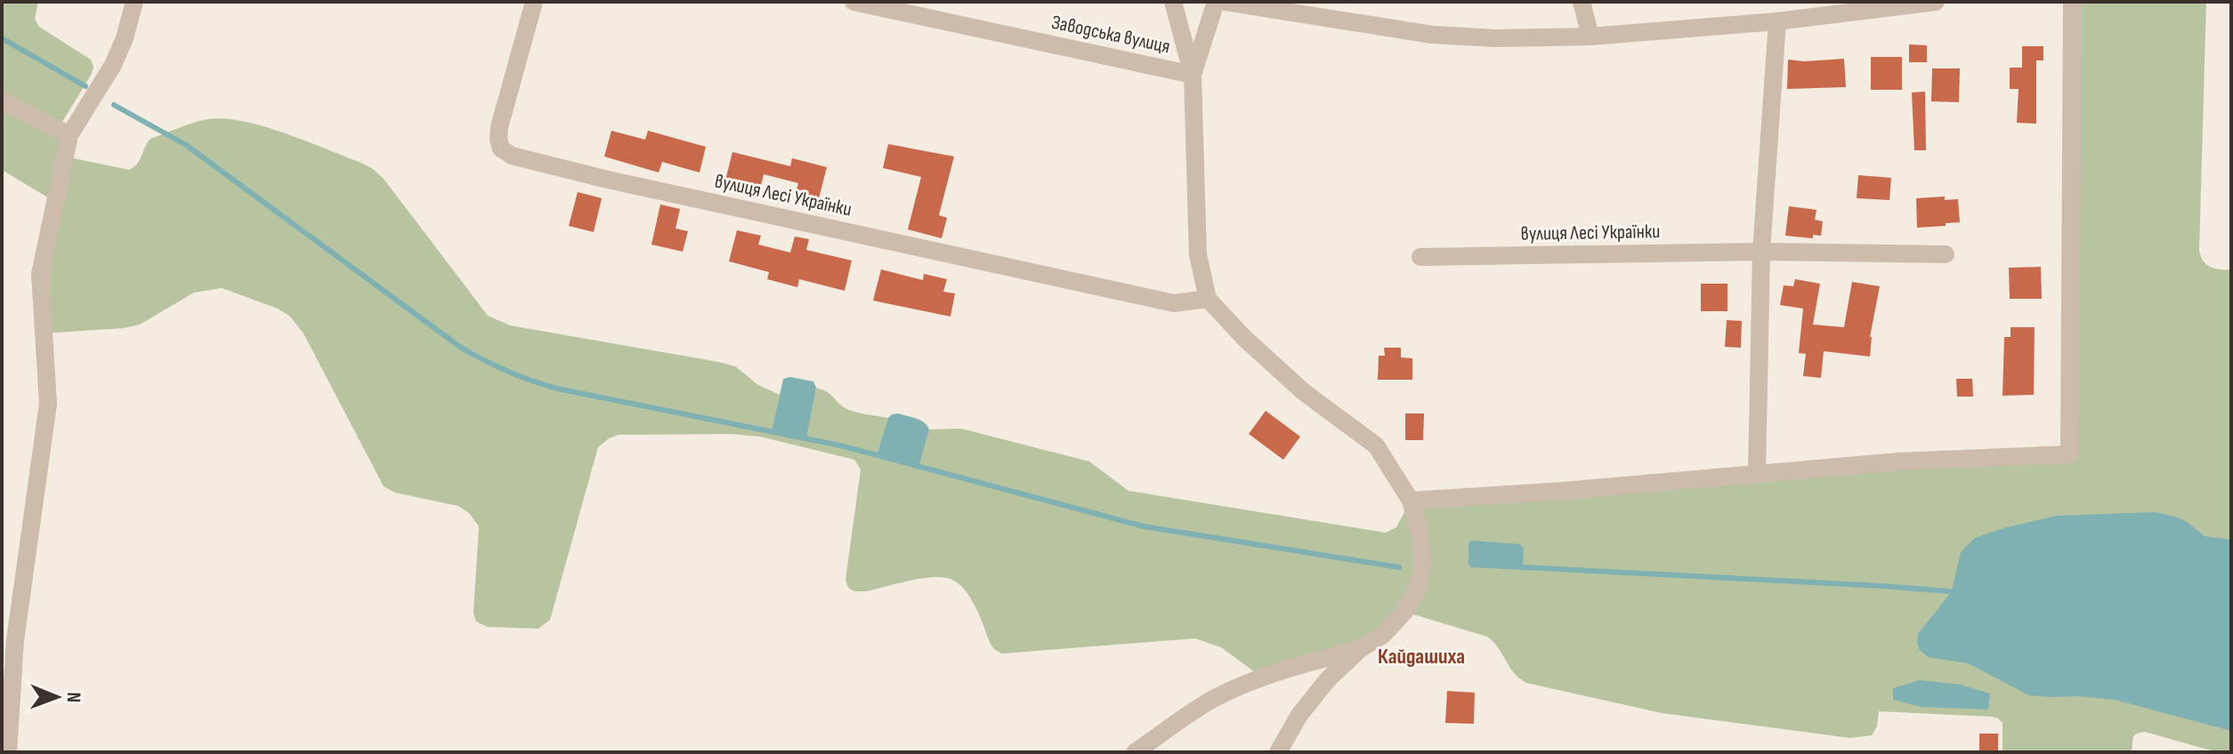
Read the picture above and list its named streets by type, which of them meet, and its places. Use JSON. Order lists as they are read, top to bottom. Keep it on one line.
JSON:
{"streets":{"street":["Заводська вулиця","вулиця Лесі Українки"]},"districts":["Кайдашиха"],"north":"right"}
